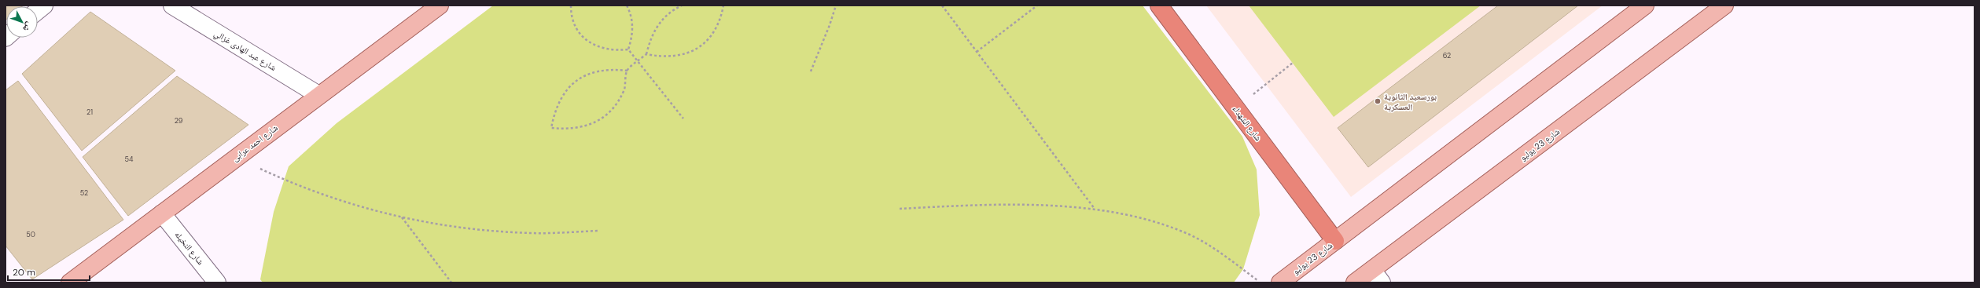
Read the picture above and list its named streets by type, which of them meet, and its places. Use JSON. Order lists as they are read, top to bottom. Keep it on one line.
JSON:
{"streets":{"highway":["شارع الشهداء"],"main road":["شارع احمد عرابى","شارع 23 يوليو"],"street":["شارع عبد الهادى غزالي","شارع النخيله"]},"crossings":[["شارع عبد الهادى غزالي","شارع احمد عرابى"],["شارع الشهداء","شارع 23 يوليو"],["شارع احمد عرابى","شارع النخيله"]],"places":["بورسعيد الثانوية العسكرية"],"house_numbers":["62","21","29","54","52","50"],"scale_bar":"20 m","north":"bottom right"}
